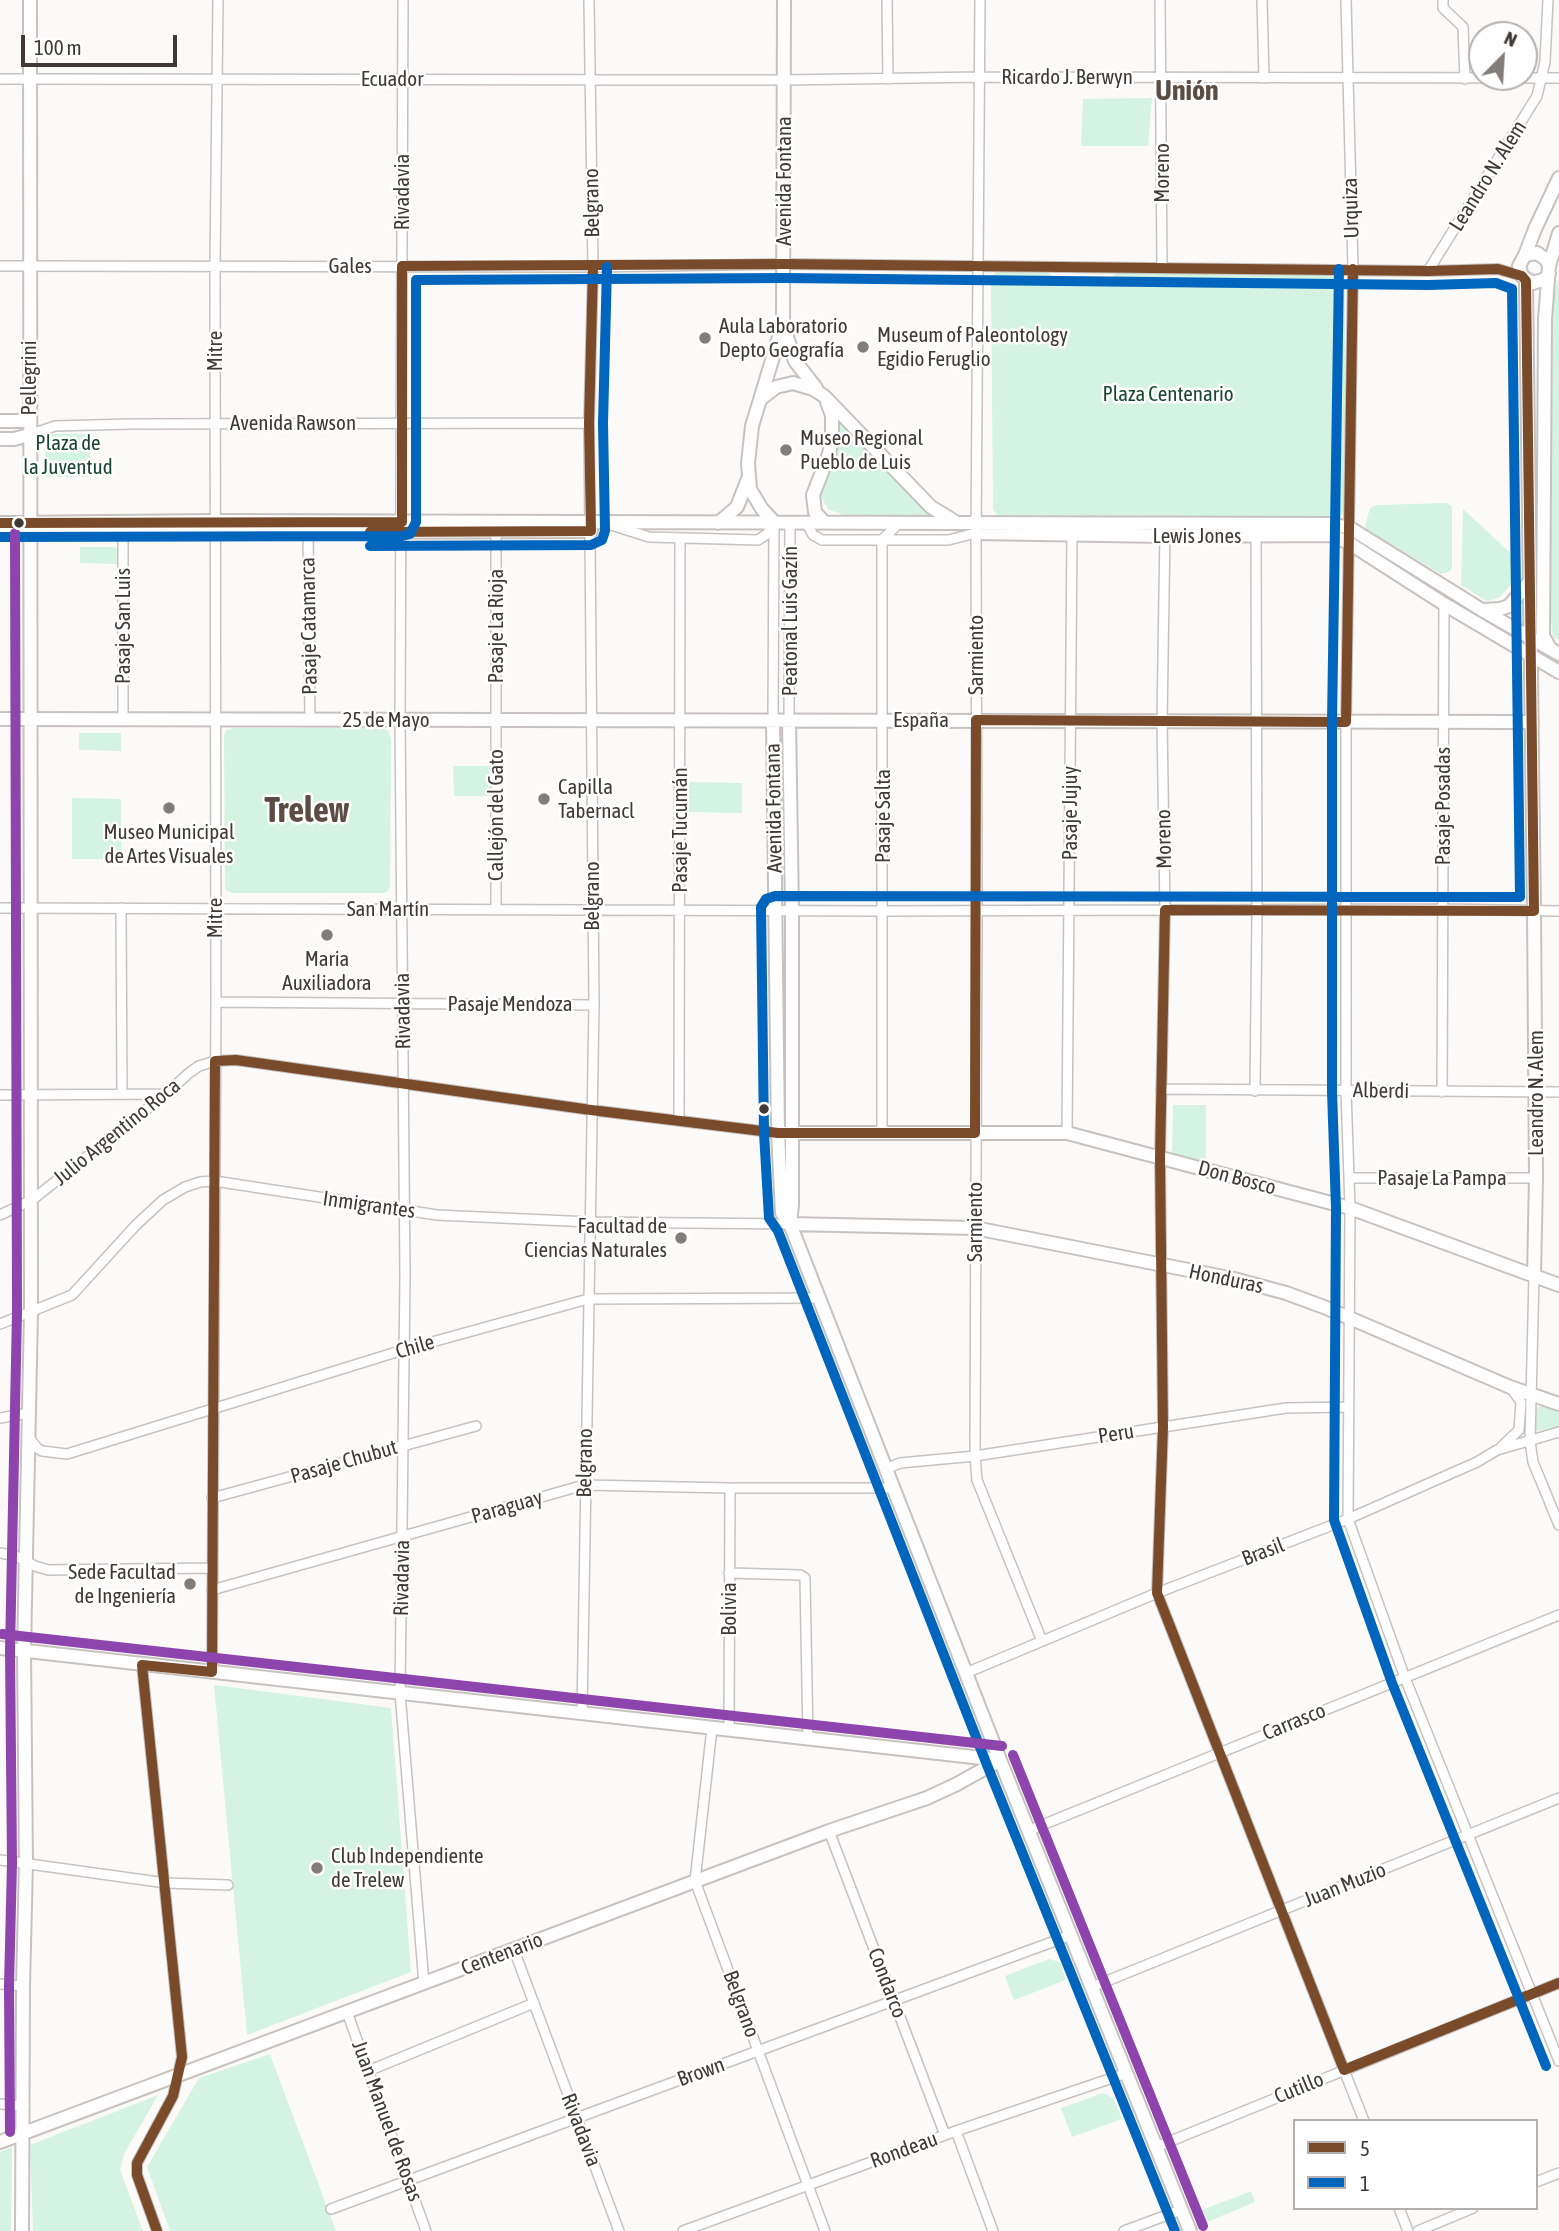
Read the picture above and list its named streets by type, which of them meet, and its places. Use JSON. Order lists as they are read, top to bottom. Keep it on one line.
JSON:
{"streets":{"street":["Ricardo J. Berwyn","Ecuador","Moreno","Leandro N. Alem","Avenida Fontana","Rivadavia","Belgrano","Urquiza","Gales","Mitre","Pellegrini","Avenida Rawson","Lewis Jones","Peatonal Luis Gazín","Pasaje San Luis","Pasaje Catamarca","Pasaje La Rioja","Sarmiento","25 de Mayo","España","Pasaje Posadas","Pasaje Jujuy","Callejón del Gato","Pasaje Salta","Pasaje Tucumán","San Martín","Pasaje Mendoza","Alberdi","Julio Argentino Roca","Don Bosco","Pasaje La Pampa","Inmigrantes","Honduras","Chile","Peru","Pasaje Chubut","Paraguay","Brasil","Bolivia","Carrasco","Juan Muzio","Centenario","Condarco","Brown","Cutillo","Juan Manuel de Rosas","Rondeau"]},"crossings":[["Ricardo J. Berwyn","Ecuador"],["Ricardo J. Berwyn","Moreno"],["Ricardo J. Berwyn","Leandro N. Alem"],["Ricardo J. Berwyn","Avenida Fontana"],["Ricardo J. Berwyn","Urquiza"],["Ricardo J. Berwyn","Sarmiento"],["Ecuador","Avenida Fontana"],["Ecuador","Rivadavia"],["Ecuador","Belgrano"],["Ecuador","Mitre"],["Ecuador","Pellegrini"],["Moreno","Gales"],["Moreno","Lewis Jones"],["Moreno","España"],["Moreno","San Martín"],["Moreno","Alberdi"],["Moreno","Don Bosco"],["Moreno","Honduras"],["Moreno","Peru"],["Moreno","Brasil"],["Moreno","Carrasco"],["Moreno","Juan Muzio"],["Moreno","Cutillo"],["Leandro N. Alem","Gales"],["Leandro N. Alem","Lewis Jones"],["Leandro N. Alem","España"],["Leandro N. Alem","San Martín"],["Leandro N. Alem","Alberdi"],["Leandro N. Alem","Don Bosco"],["Leandro N. Alem","Pasaje La Pampa"],["Leandro N. Alem","Honduras"],["Leandro N. Alem","Brasil"],["Avenida Fontana","Gales"],["Avenida Fontana","Lewis Jones"],["Avenida Fontana","Peatonal Luis Gazín"],["Avenida Fontana","25 de Mayo"],["Avenida Fontana","España"],["Avenida Fontana","San Martín"],["Avenida Fontana","Julio Argentino Roca"],["Avenida Fontana","Don Bosco"],["Avenida Fontana","Inmigrantes"],["Avenida Fontana","Honduras"],["Avenida Fontana","Chile"],["Avenida Fontana","Peru"],["Avenida Fontana","Paraguay"],["Avenida Fontana","Brasil"],["Avenida Fontana","Carrasco"],["Avenida Fontana","Juan Muzio"],["Avenida Fontana","Centenario"],["Avenida Fontana","Brown"],["Avenida Fontana","Cutillo"],["Avenida Fontana","Rondeau"],["Rivadavia","Gales"],["Rivadavia","Avenida Rawson"],["Rivadavia","25 de Mayo"],["Rivadavia","San Martín"],["Rivadavia","Pasaje Mendoza"],["Rivadavia","Julio Argentino Roca"],["Rivadavia","Inmigrantes"],["Rivadavia","Chile"],["Rivadavia","Pasaje Chubut"],["Rivadavia","Paraguay"],["Rivadavia","Centenario"],["Rivadavia","Brown"],["Belgrano","Gales"],["Belgrano","Avenida Rawson"],["Belgrano","Lewis Jones"],["Belgrano","25 de Mayo"],["Belgrano","San Martín"],["Belgrano","Pasaje Mendoza"],["Belgrano","Julio Argentino Roca"],["Belgrano","Inmigrantes"],["Belgrano","Chile"],["Belgrano","Paraguay"],["Belgrano","Centenario"],["Belgrano","Brown"],["Belgrano","Rondeau"],["Urquiza","Gales"],["Urquiza","Lewis Jones"],["Urquiza","España"],["Urquiza","San Martín"],["Urquiza","Alberdi"],["Urquiza","Don Bosco"],["Urquiza","Pasaje La Pampa"],["Urquiza","Honduras"],["Urquiza","Peru"],["Urquiza","Brasil"],["Urquiza","Carrasco"],["Urquiza","Juan Muzio"],["Urquiza","Cutillo"],["Gales","Mitre"],["Gales","Pellegrini"],["Gales","Sarmiento"],["Mitre","Avenida Rawson"],["Mitre","25 de Mayo"],["Mitre","San Martín"],["Mitre","Pasaje Mendoza"],["Mitre","Julio Argentino Roca"],["Mitre","Inmigrantes"],["Mitre","Chile"],["Mitre","Pasaje Chubut"],["Mitre","Paraguay"],["Pellegrini","Avenida Rawson"],["Pellegrini","25 de Mayo"],["Pellegrini","San Martín"],["Pellegrini","Julio Argentino Roca"],["Pellegrini","Inmigrantes"],["Pellegrini","Chile"],["Pellegrini","Centenario"],["Lewis Jones","Peatonal Luis Gazín"],["Lewis Jones","Sarmiento"],["Lewis Jones","Pasaje Posadas"],["Lewis Jones","Pasaje Jujuy"],["Lewis Jones","Pasaje Salta"],["Peatonal Luis Gazín","España"],["Pasaje San Luis","25 de Mayo"],["Pasaje Catamarca","25 de Mayo"],["Pasaje La Rioja","25 de Mayo"],["Pasaje La Rioja","Callejón del Gato"],["Sarmiento","España"],["Sarmiento","San Martín"],["Sarmiento","Don Bosco"],["Sarmiento","Honduras"],["Sarmiento","Peru"],["Sarmiento","Brasil"],["25 de Mayo","España"],["25 de Mayo","Callejón del Gato"],["25 de Mayo","Pasaje Tucumán"],["España","Pasaje Posadas"],["España","Pasaje Jujuy"],["España","Pasaje Salta"],["Pasaje Posadas","San Martín"],["Pasaje Posadas","Alberdi"],["Pasaje Jujuy","San Martín"],["Pasaje Jujuy","Don Bosco"],["Callejón del Gato","San Martín"],["Pasaje Salta","San Martín"],["Pasaje Salta","Don Bosco"],["Pasaje Tucumán","San Martín"],["Pasaje Tucumán","Julio Argentino Roca"],["Julio Argentino Roca","Don Bosco"],["Inmigrantes","Honduras"],["Paraguay","Bolivia"],["Centenario","Condarco"],["Centenario","Juan Manuel de Rosas"],["Condarco","Brown"],["Condarco","Rondeau"],["Brown","Juan Manuel de Rosas"]],"districts":["Unión","Trelew"],"parks":["Plaza Centenario","Plaza de la Juventud"],"places":["Aula Laboratorio Depto Geografía","Museum of Paleontology Egidio Feruglio","Museo Regional Pueblo de Luis","Capilla Tabernacl","Museo Municipal de Artes Visuales","Maria Auxiliadora","Facultad de Ciencias Naturales","Sede Facultad de Ingeniería","Club Independiente de Trelew"],"lines":["transit line 5","transit line 1"],"legend":["5","1"],"scale_bar":"100 m","north":"top right"}
